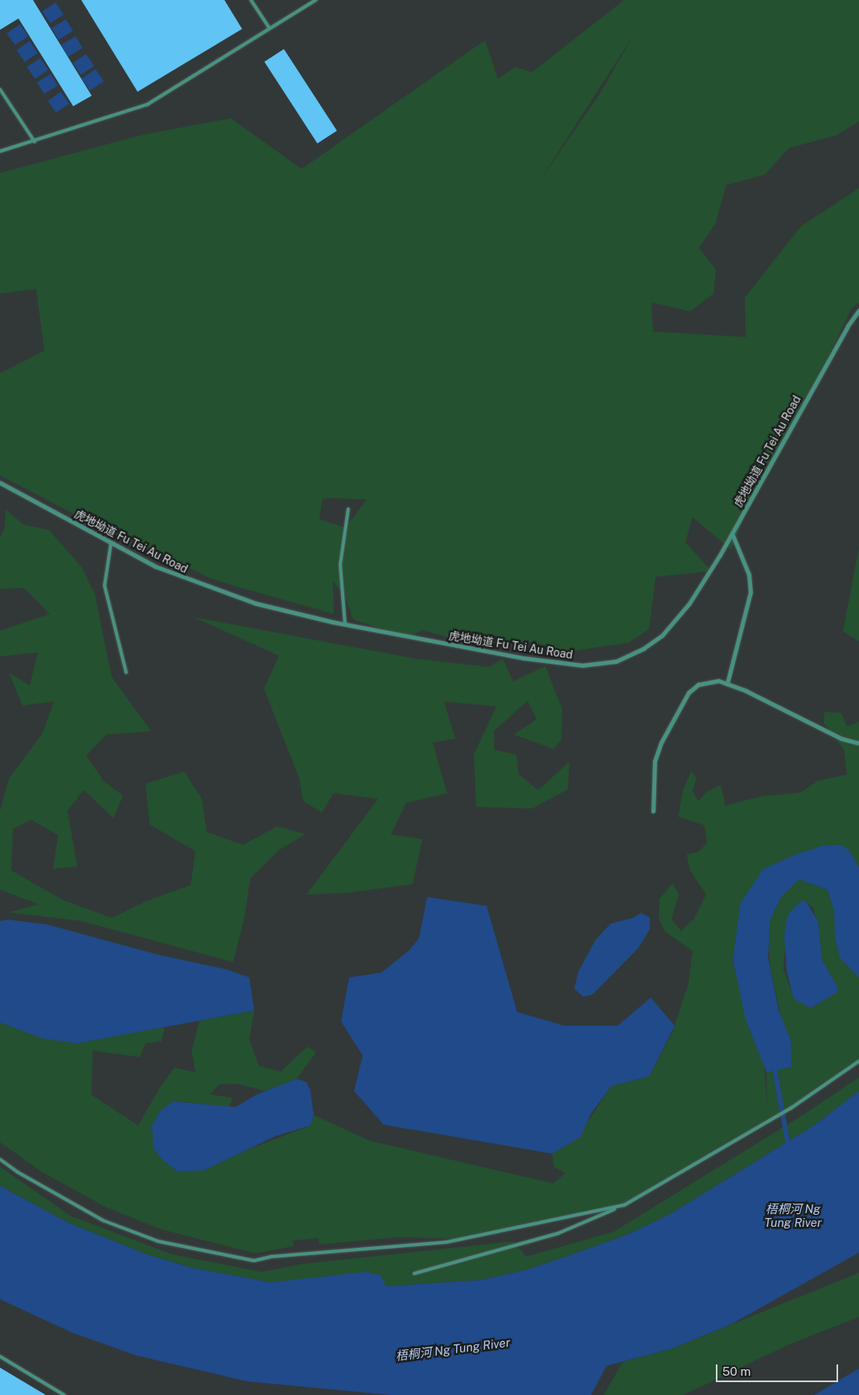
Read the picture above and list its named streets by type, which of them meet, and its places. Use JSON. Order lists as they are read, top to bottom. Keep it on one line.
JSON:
{"streets":{"street":["虎地坳道 Fu Tei Au Road"]},"water":["梧桐河 Ng Tung River"],"scale_bar":"50 m"}
